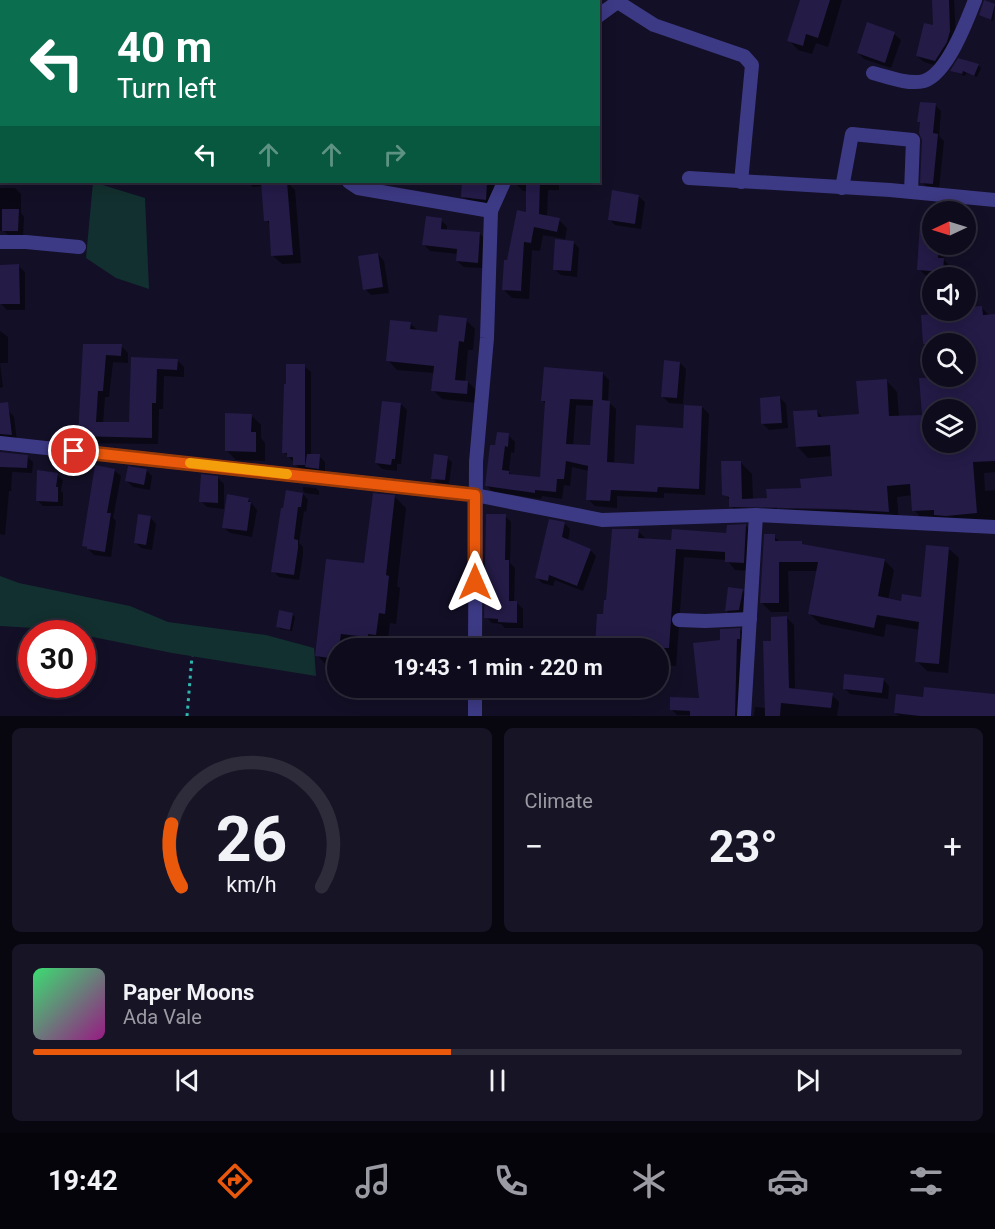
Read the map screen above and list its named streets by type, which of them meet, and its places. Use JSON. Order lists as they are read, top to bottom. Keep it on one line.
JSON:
{"north":"left","page":{"turn":["40 m","Turn left"],"limit":"30","trip":"19:43 · 1 min · 220 m","tile":"Climate","heat":["−","23°","+"],"song":["Paper Moons","Ada Vale"],"tabs":"19:42","gauge":["26","km/h"]}}
